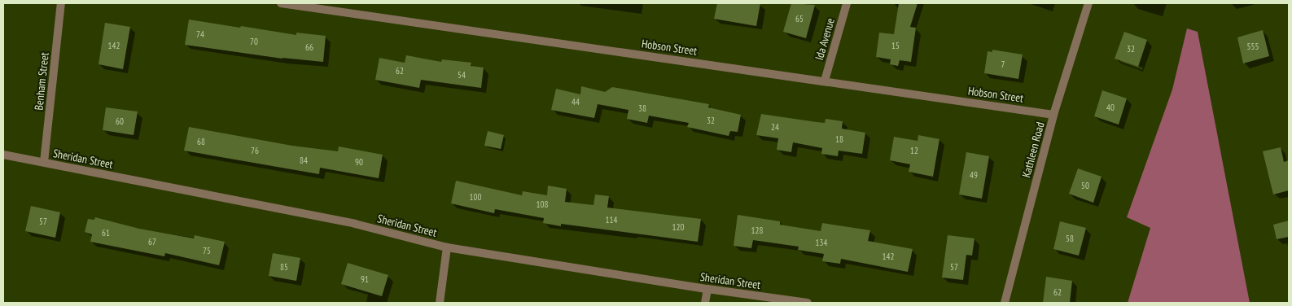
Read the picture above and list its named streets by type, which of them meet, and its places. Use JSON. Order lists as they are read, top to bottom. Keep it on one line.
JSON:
{"streets":{"street":["Ida Avenue","Hobson Street","Benham Street","Kathleen Road","Sheridan Street"]},"crossings":[["Ida Avenue","Hobson Street"],["Hobson Street","Kathleen Road"],["Benham Street","Sheridan Street"]],"house_numbers":["65","74","70","142","15","555","66","32","7","62","54","44","40","38","32","60","24","18","68","76","12","84","90","49","50","100","108","114","57","120","128","61","58","67","134","75","142","85","57","91","62"]}
